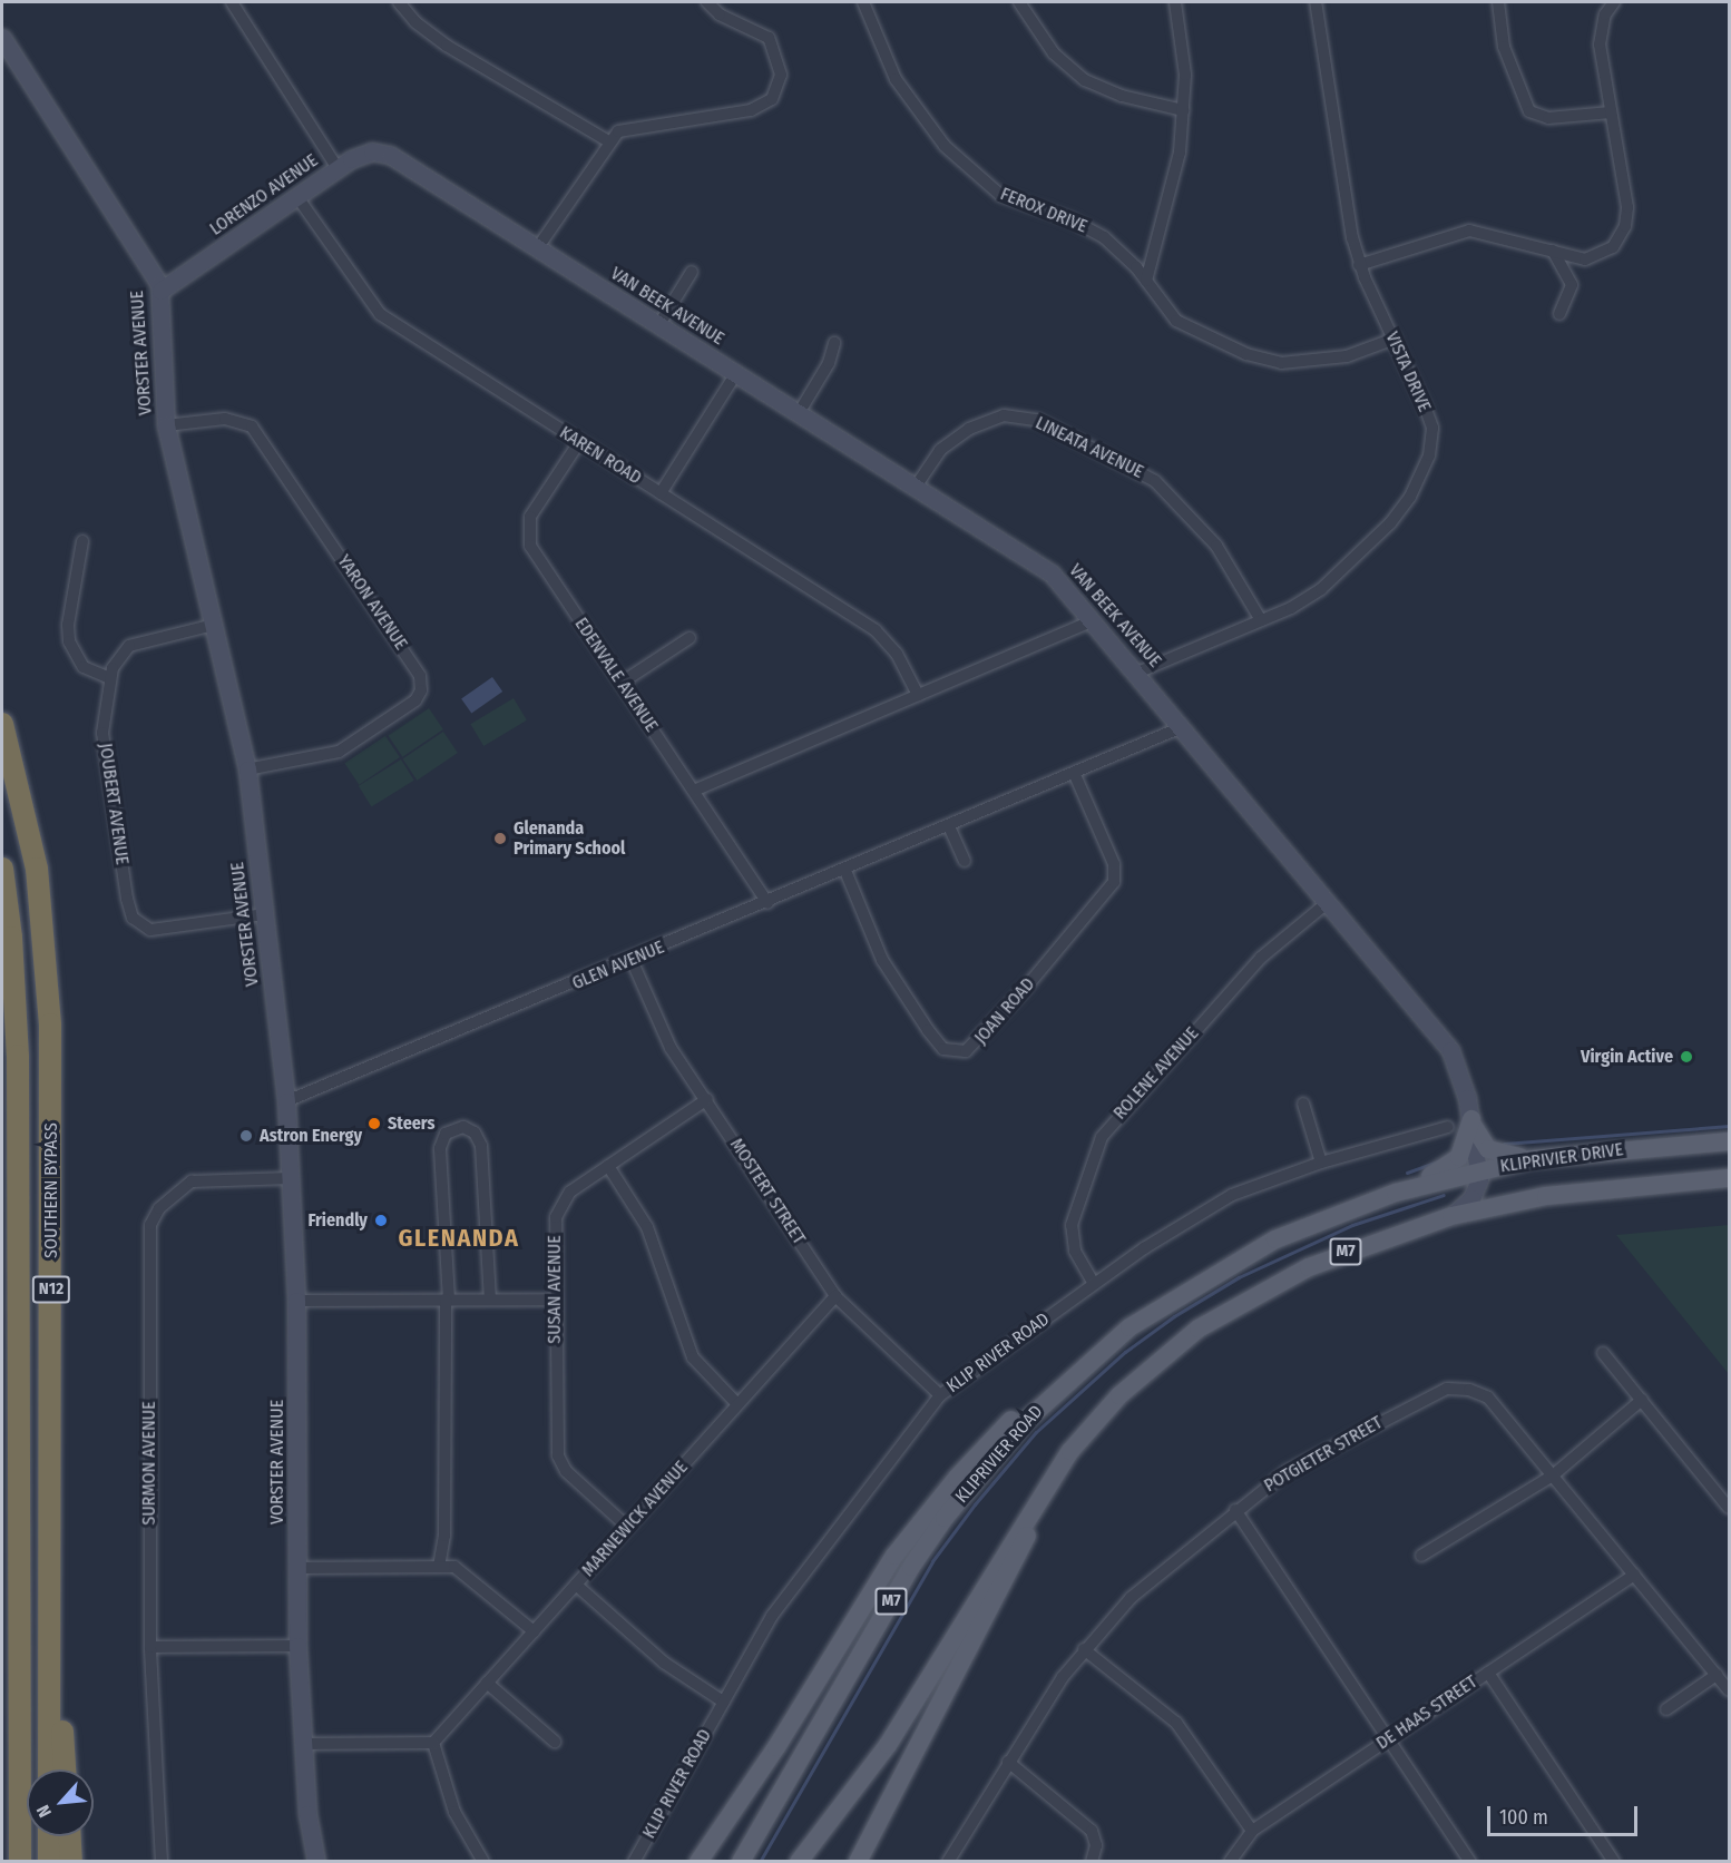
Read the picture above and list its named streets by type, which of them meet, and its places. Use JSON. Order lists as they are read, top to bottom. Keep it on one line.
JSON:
{"streets":{"highway":["SOUTHERN BYPASS","N12"],"main road":["LORENZO AVENUE","VAN BEEK AVENUE","VORSTER AVENUE","KLIPRIVIER DRIVE","M7","KLIPRIVIER ROAD"],"street":["FEROX DRIVE","VISTA DRIVE","LINEATA AVENUE","KAREN ROAD","YARON AVENUE","EDENVALE AVENUE","JOUBERT AVENUE","GLEN AVENUE","JOAN ROAD","ROLENE AVENUE","MOSTERT STREET","SUSAN AVENUE","KLIP RIVER ROAD","POTGIETER STREET","SURMON AVENUE","MARNEWICK AVENUE","DE HAAS STREET"]},"crossings":[["LORENZO AVENUE","VAN BEEK AVENUE"],["LORENZO AVENUE","VORSTER AVENUE"],["LORENZO AVENUE","KAREN ROAD"],["FEROX DRIVE","VISTA DRIVE"],["VAN BEEK AVENUE","VISTA DRIVE"],["VAN BEEK AVENUE","LINEATA AVENUE"],["VAN BEEK AVENUE","GLEN AVENUE"],["VAN BEEK AVENUE","ROLENE AVENUE"],["VAN BEEK AVENUE","KLIPRIVIER DRIVE"],["VAN BEEK AVENUE","M7"],["VORSTER AVENUE","YARON AVENUE"],["VORSTER AVENUE","JOUBERT AVENUE"],["VORSTER AVENUE","GLEN AVENUE"],["VORSTER AVENUE","SURMON AVENUE"],["VISTA DRIVE","LINEATA AVENUE"],["KAREN ROAD","EDENVALE AVENUE"],["EDENVALE AVENUE","GLEN AVENUE"],["GLEN AVENUE","JOAN ROAD"],["GLEN AVENUE","MOSTERT STREET"],["ROLENE AVENUE","KLIP RIVER ROAD"],["KLIPRIVIER DRIVE","M7"],["KLIPRIVIER DRIVE","KLIPRIVIER ROAD"],["MOSTERT STREET","SUSAN AVENUE"],["MOSTERT STREET","KLIP RIVER ROAD"],["MOSTERT STREET","MARNEWICK AVENUE"],["SUSAN AVENUE","MARNEWICK AVENUE"],["POTGIETER STREET","DE HAAS STREET"]],"districts":["GLENANDA"],"places":["Glenanda Primary School","Virgin Active","Steers","Astron Energy","Friendly"],"scale_bar":"100 m","north":"bottom left"}
